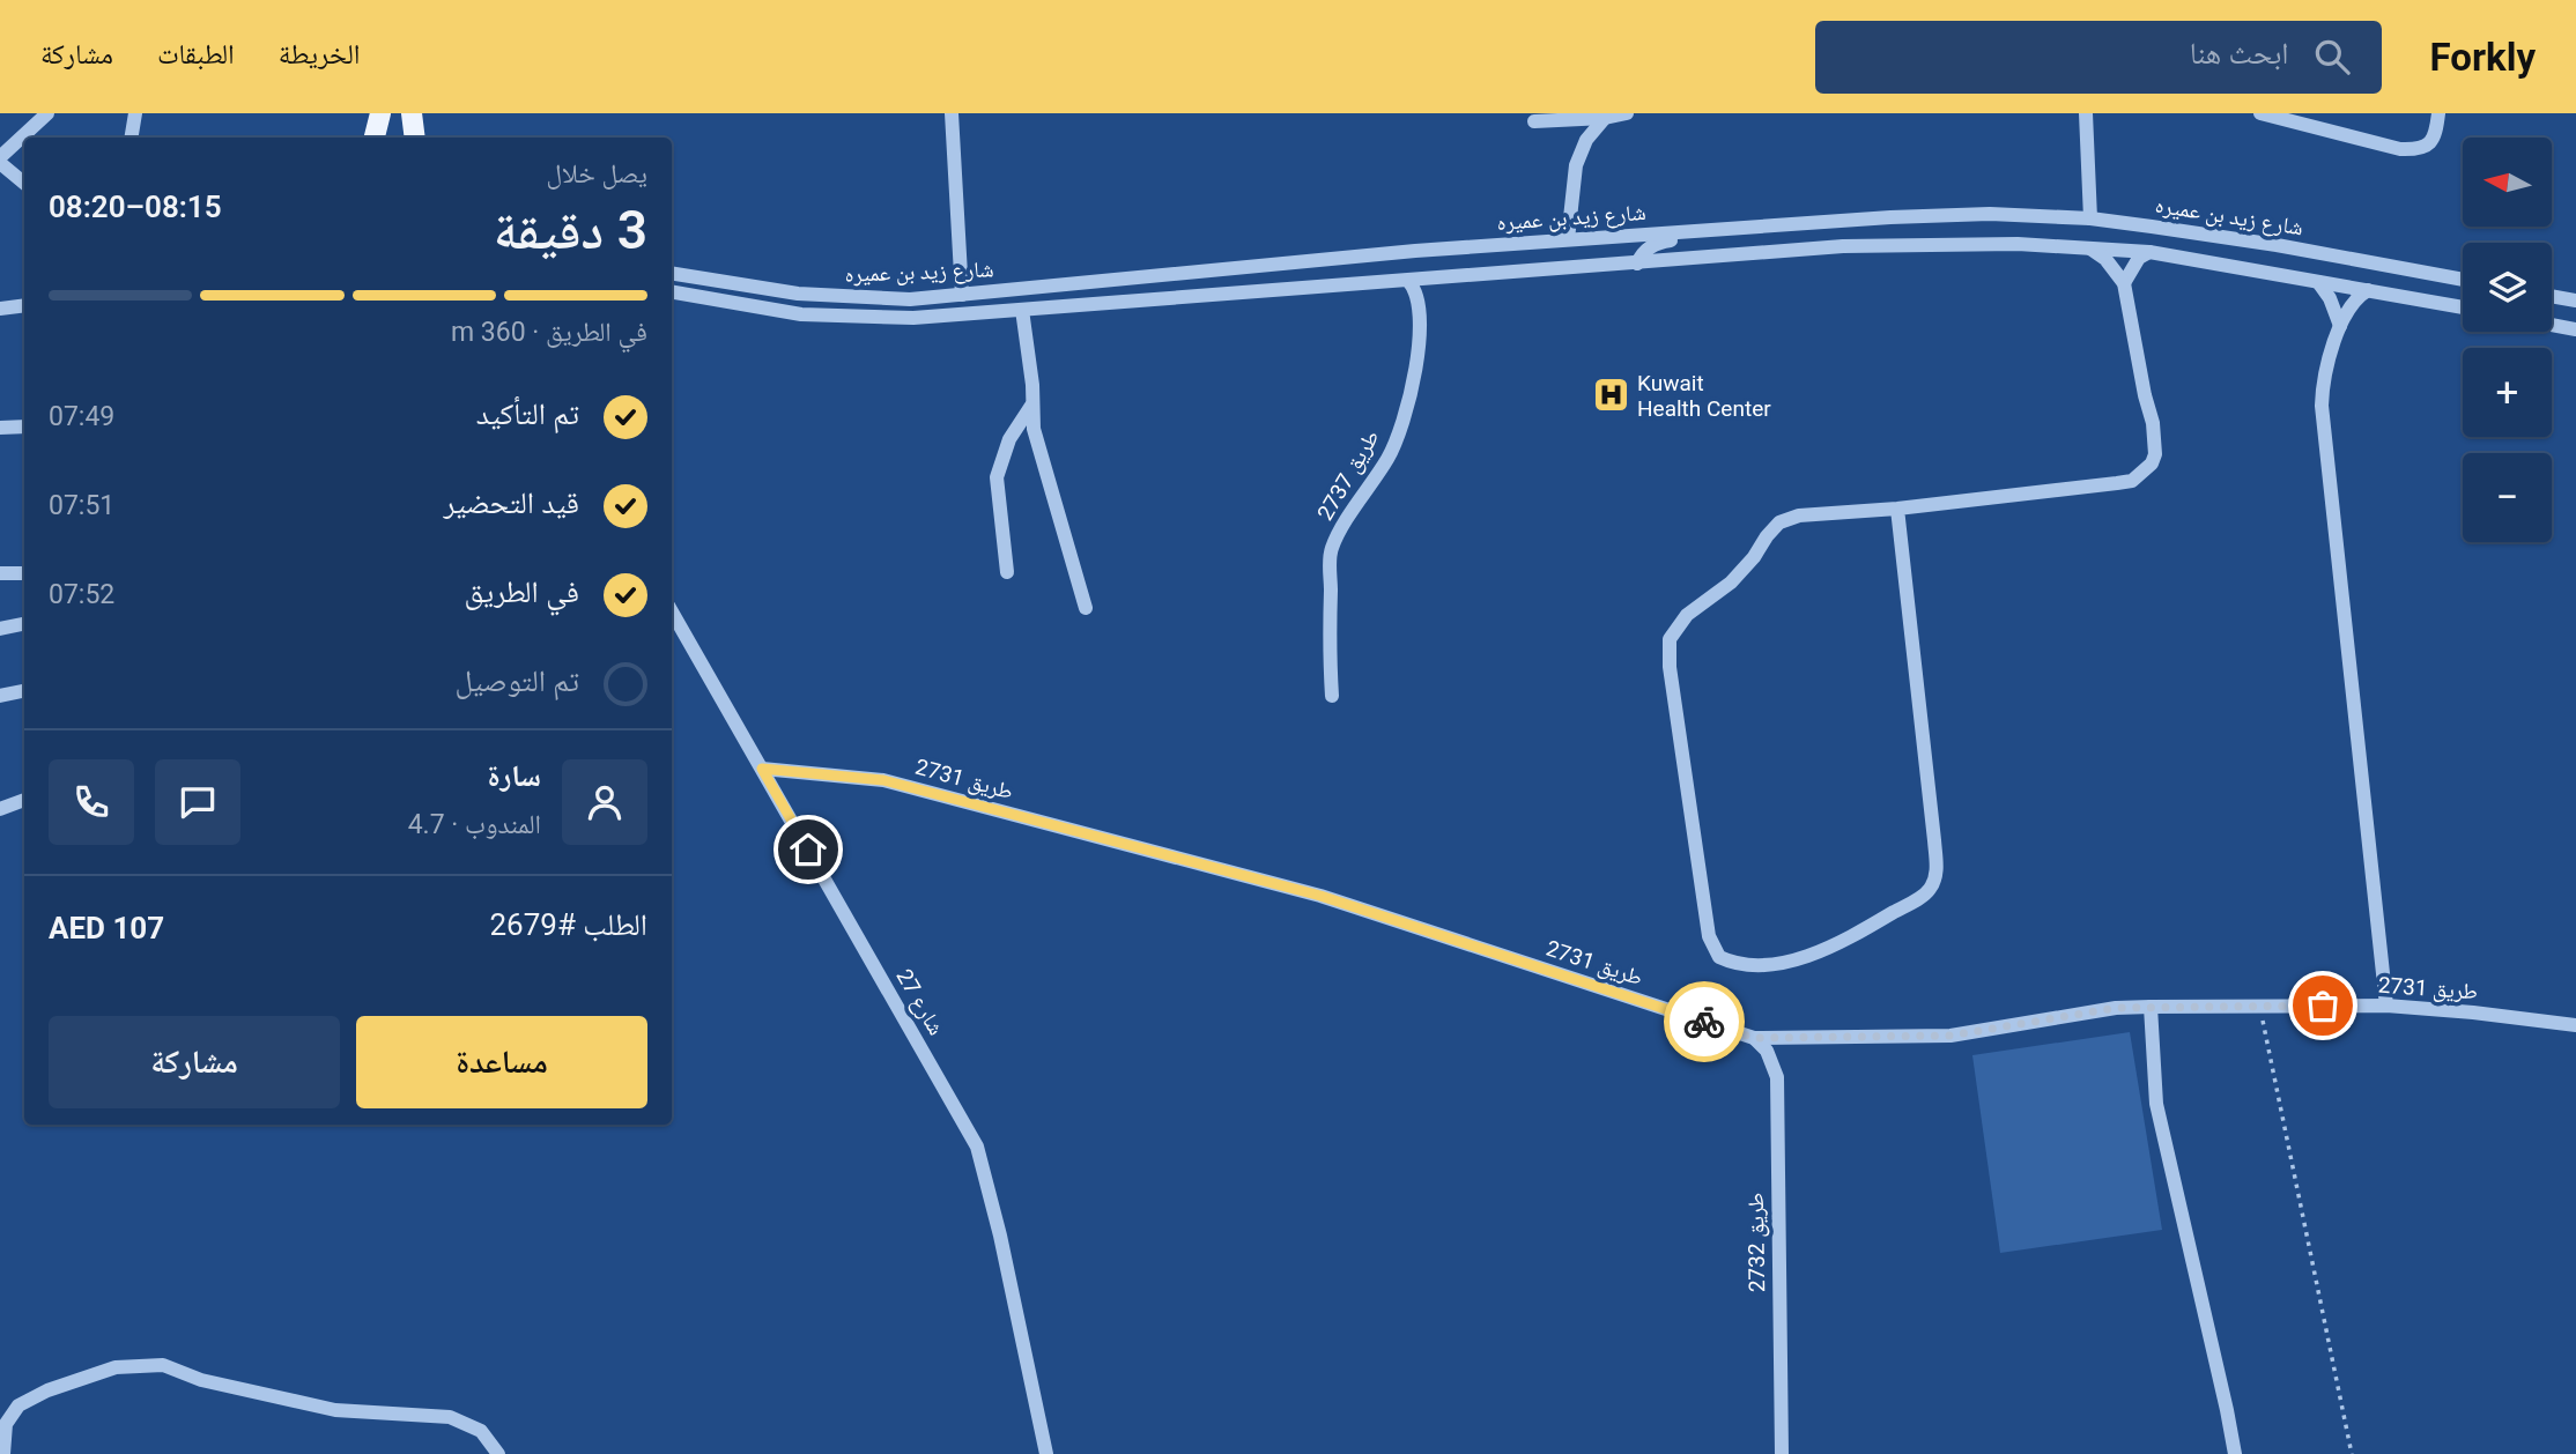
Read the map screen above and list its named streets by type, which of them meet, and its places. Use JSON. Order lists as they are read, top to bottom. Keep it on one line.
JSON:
{"streets":{"street":["شارع زيد بن عميره","طريق 2737","طريق 2731","شارع 27","طريق 2732"]},"crossings":[["شارع زيد بن عميره","طريق 2737"],["طريق 2731","شارع 27"],["طريق 2731","طريق 2732"]],"places":{"hospital":["Kuwait Health Center"]},"north":"left","page":{"header":"Forkly","search":"ابحث هنا","nav":["الخريطة","الطبقات","مشاركة"],"map_buttons":["+","−"],"heading":["3 دقيقة","يصل خلال","08:15–08:20"],"panel":["سارة","المندوب · 4.7","الطلب #2679","AED 107"],"bar":"في الطريق · 360 m","list":[["تم التأكيد","07:49"],["قيد التحضير","07:51"],["في الطريق","07:52"],"تم التوصيل"],"buttons":["مساعدة","مشاركة"]}}
